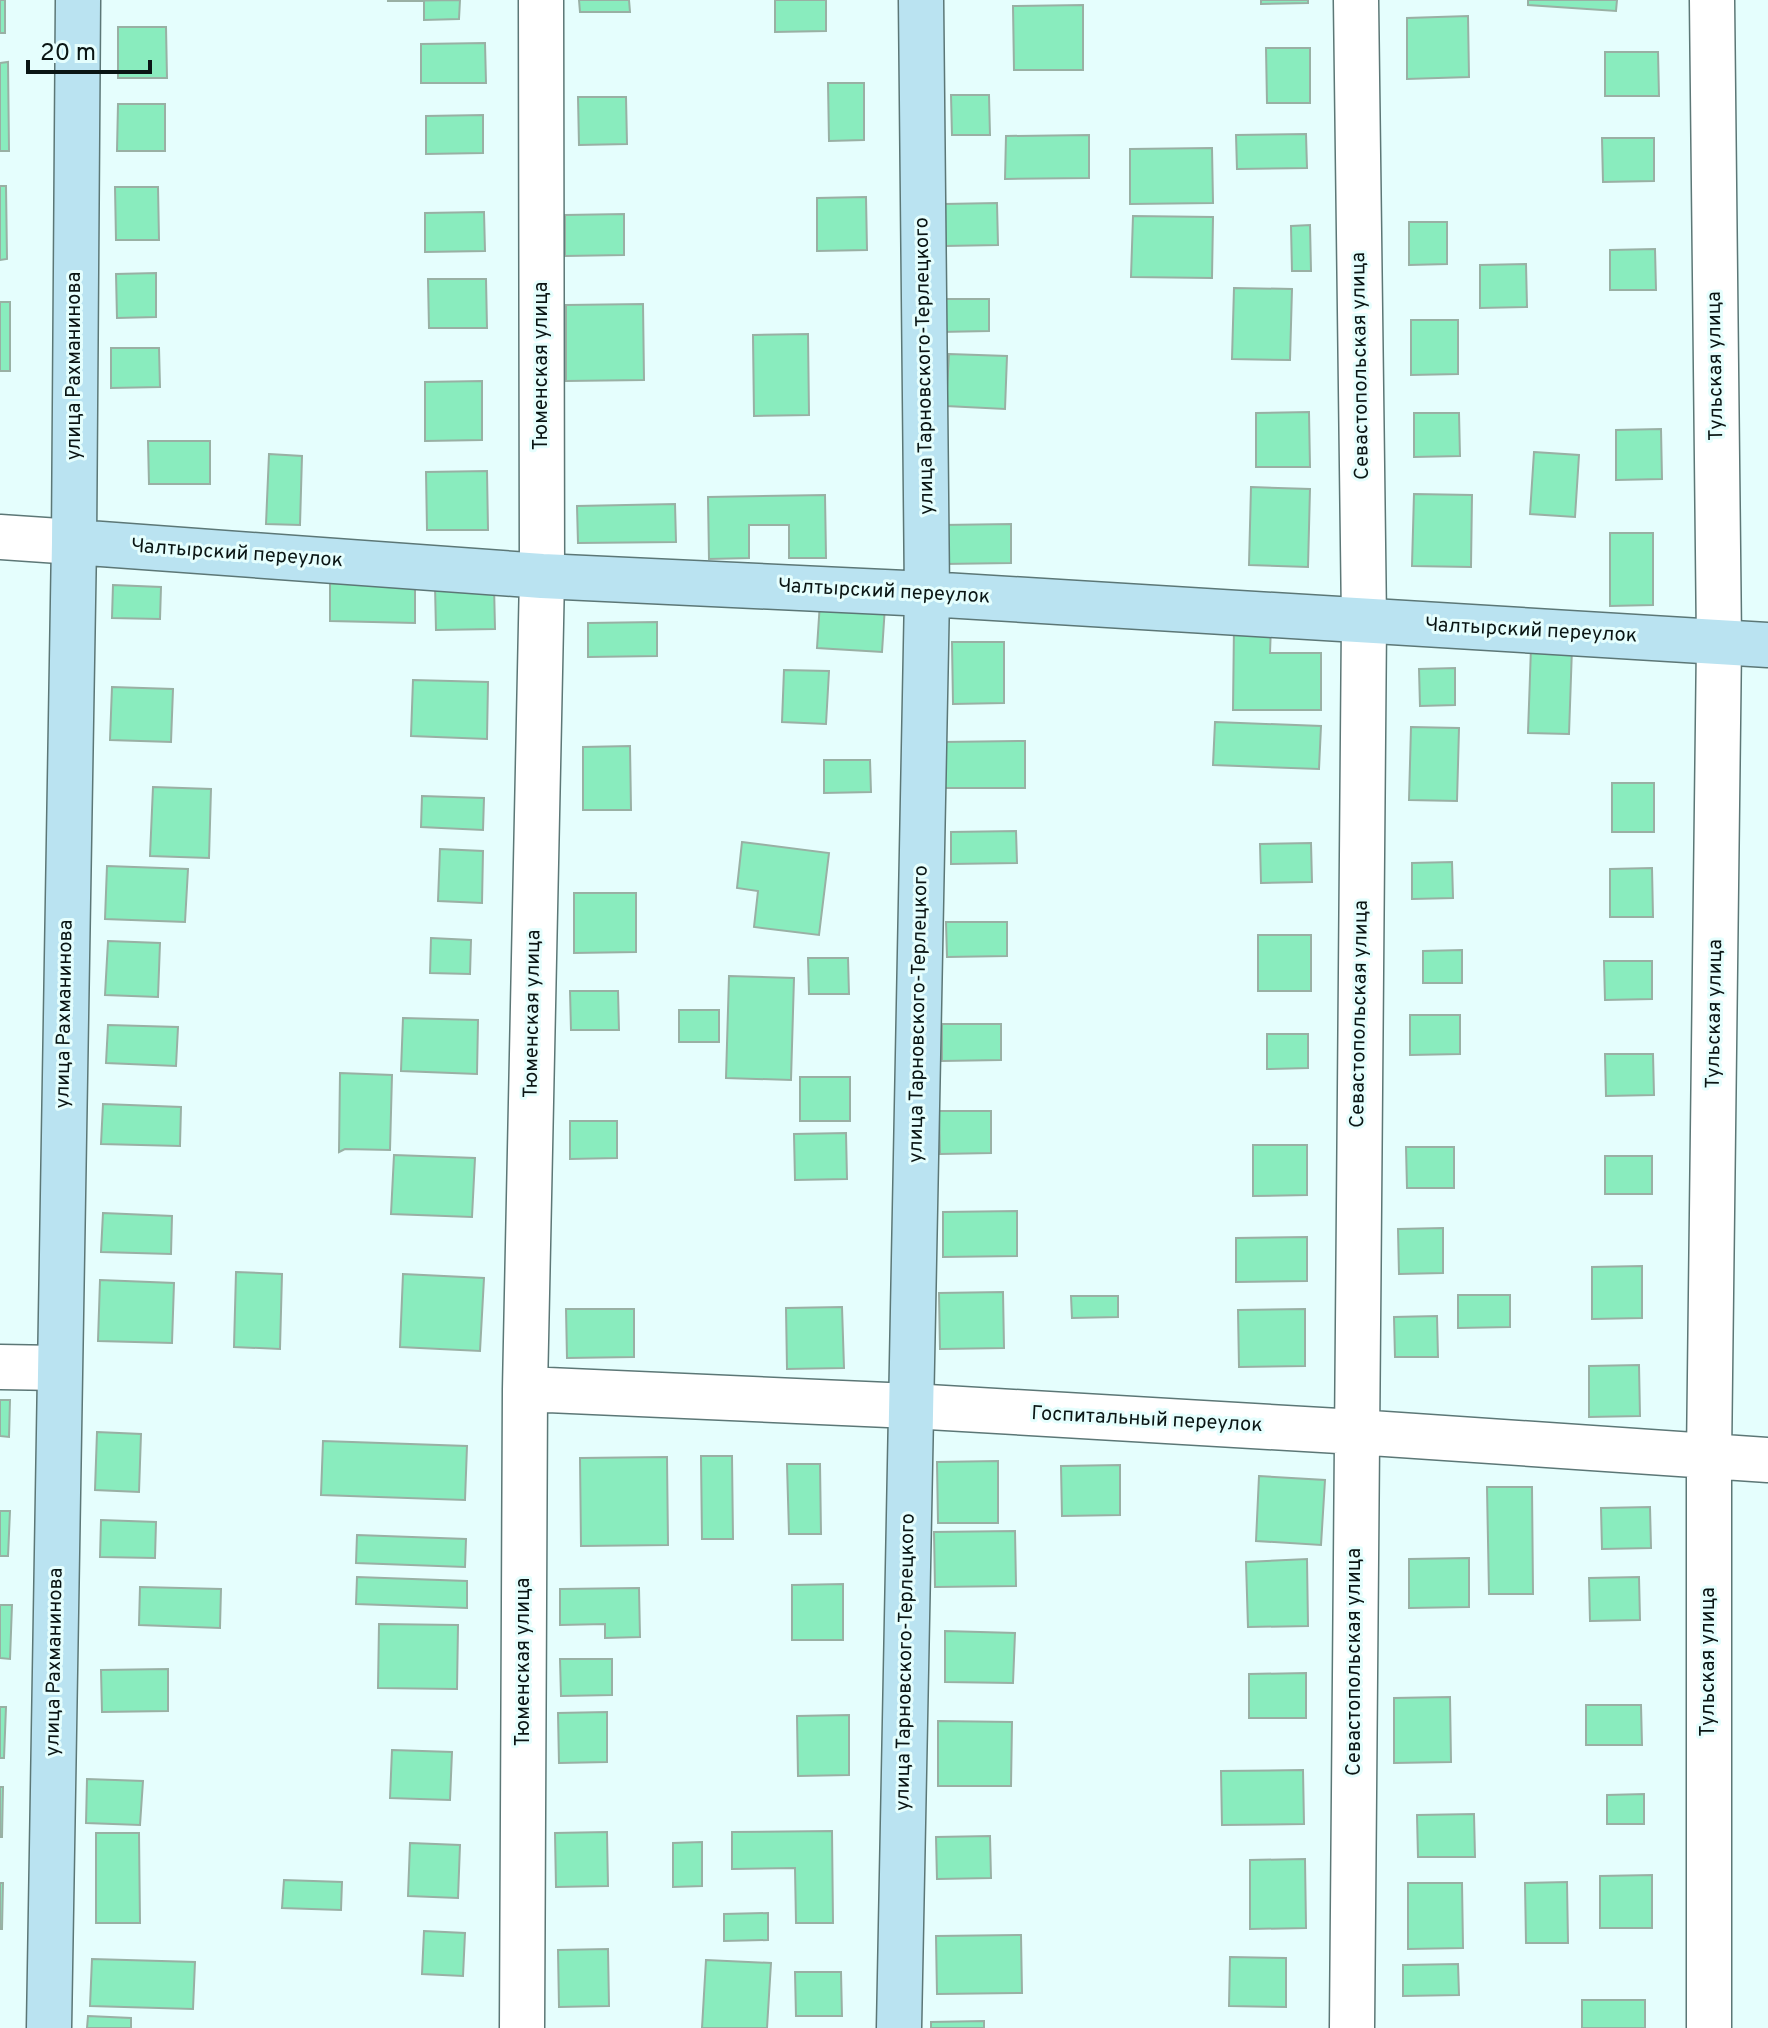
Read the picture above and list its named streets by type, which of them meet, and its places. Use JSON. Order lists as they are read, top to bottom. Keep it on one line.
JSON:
{"streets":{"street":["улица Рахманинова","Тюменская улица","улица Тарновского-Терлецкого","Севастопольская улица","Тульская улица","Чалтырский переулок","Госпитальный переулок"]},"crossings":[["улица Рахманинова","Чалтырский переулок"],["Тюменская улица","Чалтырский переулок"],["Тюменская улица","Госпитальный переулок"],["улица Тарновского-Терлецкого","Чалтырский переулок"],["улица Тарновского-Терлецкого","Госпитальный переулок"],["Севастопольская улица","Чалтырский переулок"],["Севастопольская улица","Госпитальный переулок"],["Тульская улица","Чалтырский переулок"],["Тульская улица","Госпитальный переулок"]],"scale_bar":"20 m"}
